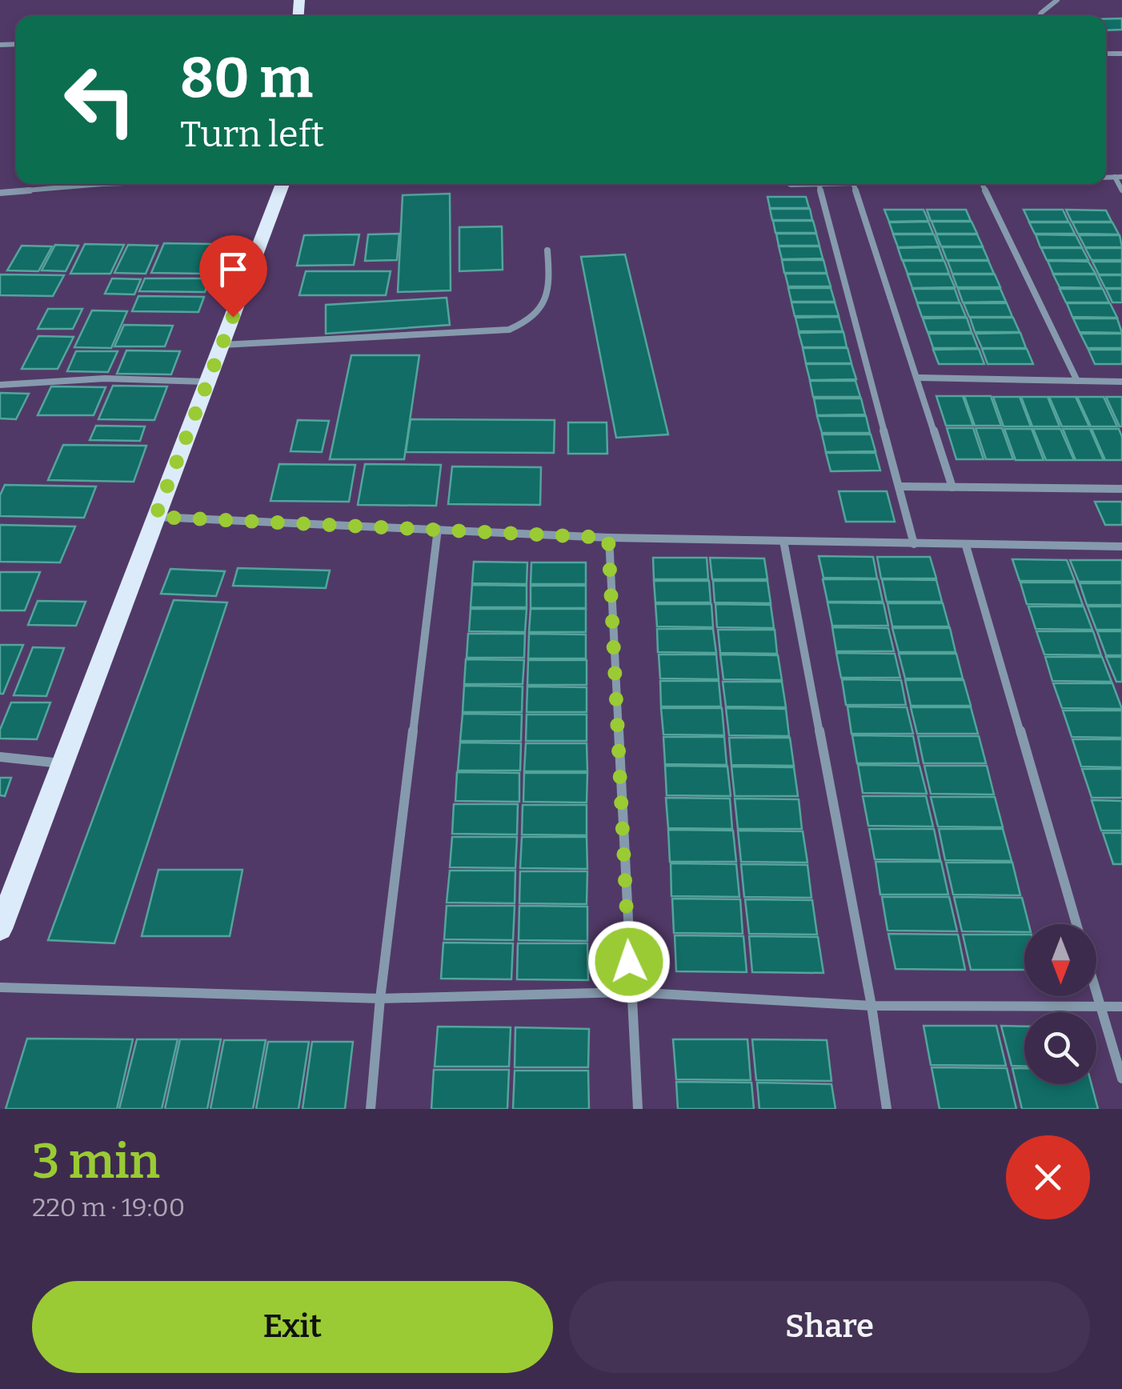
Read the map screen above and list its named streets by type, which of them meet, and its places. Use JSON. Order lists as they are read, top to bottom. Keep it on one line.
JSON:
{"north":"bottom","page":{"turn":["80 m","Turn left"],"heading":["3 min","220 m · 19:00"],"buttons":["Exit","Share"]}}
